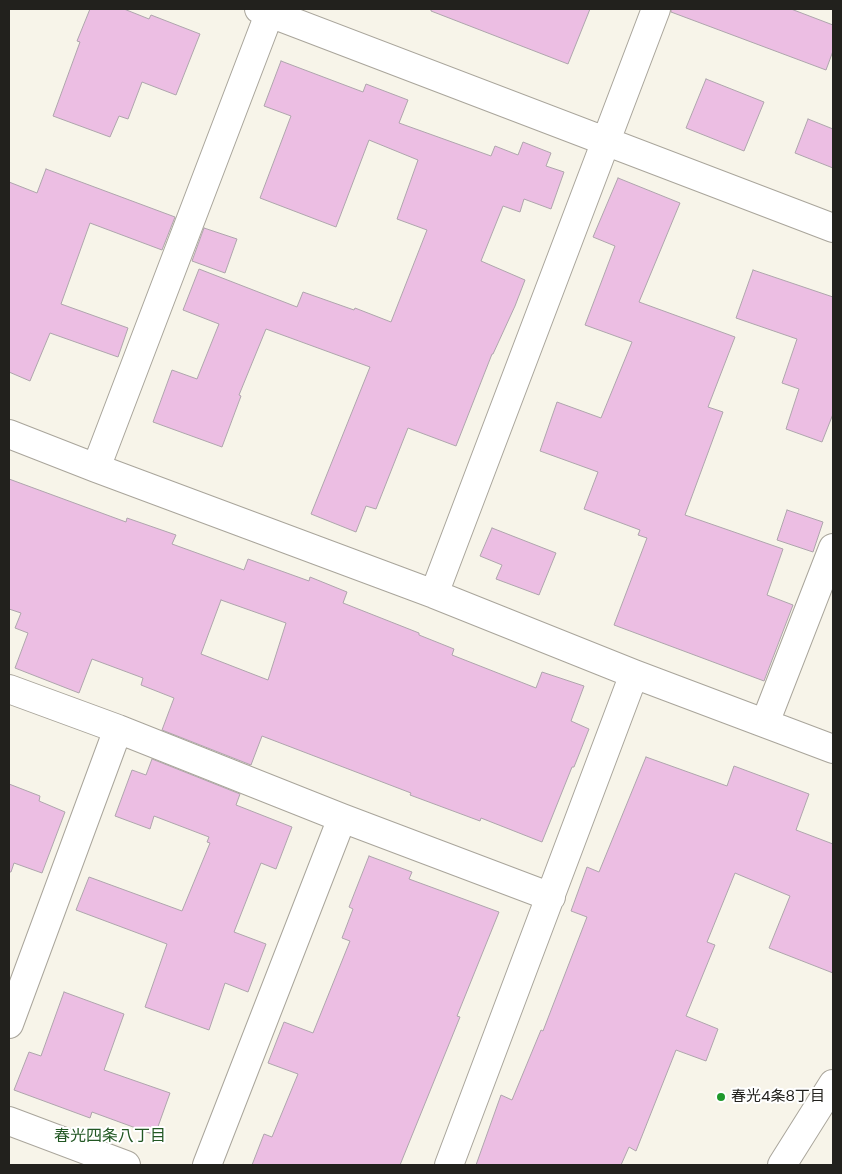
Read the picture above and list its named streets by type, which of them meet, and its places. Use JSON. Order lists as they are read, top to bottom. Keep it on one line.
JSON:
{"districts":["春光四条八丁目"],"places":["春光4条8丁目"]}
